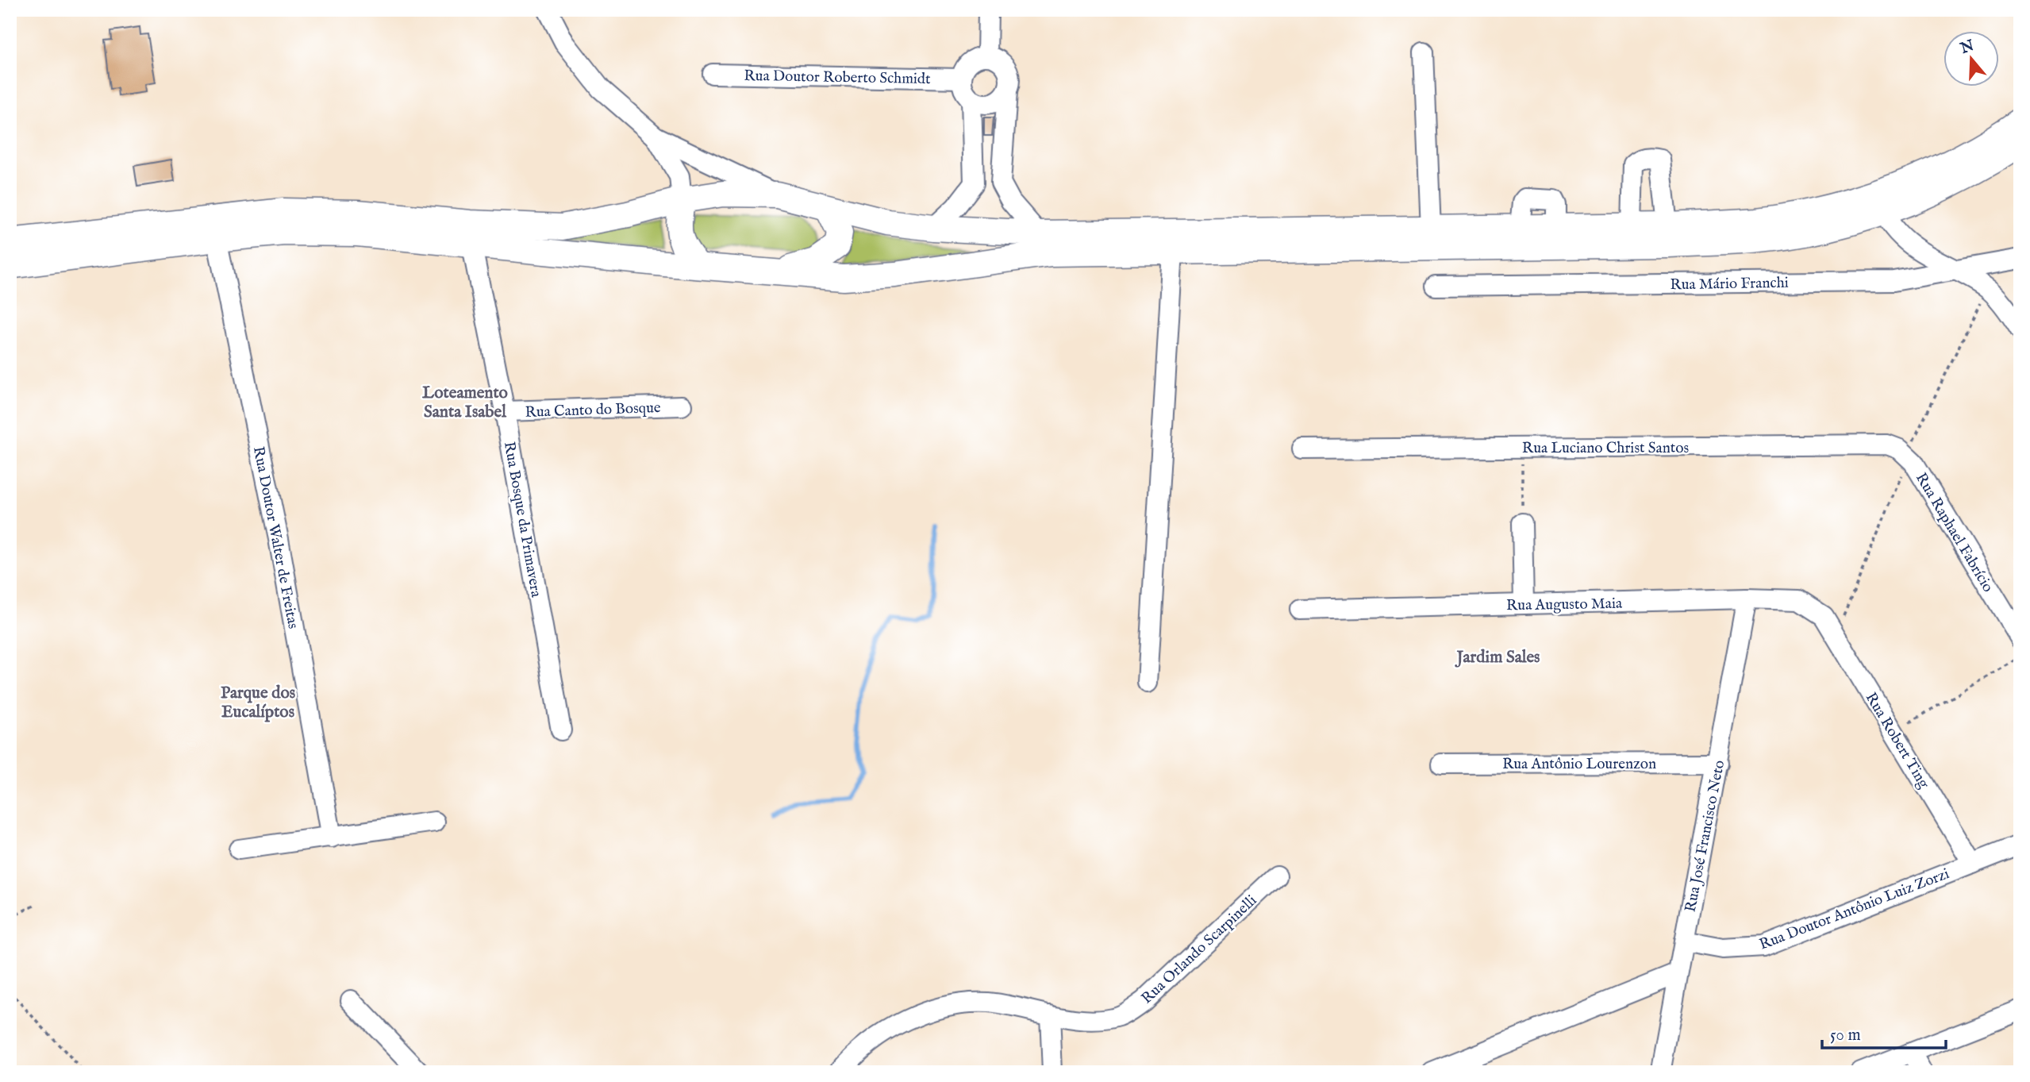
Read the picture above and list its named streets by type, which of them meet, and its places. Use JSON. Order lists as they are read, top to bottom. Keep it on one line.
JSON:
{"streets":{"street":["Rua Doutor Roberto Schmidt","Rua Mário Franchi","Rua Canto do Bosque","Rua Luciano Christ Santos","Rua Bosque da Primavera","Rua Raphael Fabrício","Rua Doutor Walter de Freitas","Rua Augusto Maia","Rua Robert Ting","Rua Antônio Lourenzon","Rua José Francisco Neto","Rua Doutor Antônio Luiz Zorzi","Rua Orlando Scarpinelli"]},"crossings":[["Rua Canto do Bosque","Rua Bosque da Primavera"],["Rua Luciano Christ Santos","Rua Raphael Fabrício"],["Rua Augusto Maia","Rua Robert Ting"],["Rua Augusto Maia","Rua José Francisco Neto"],["Rua Robert Ting","Rua Doutor Antônio Luiz Zorzi"],["Rua Antônio Lourenzon","Rua José Francisco Neto"],["Rua José Francisco Neto","Rua Doutor Antônio Luiz Zorzi"]],"districts":["Loteamento Santa Isabel","Jardim Sales","Parque dos Eucalíptos"],"scale_bar":"50 m","north":"top"}
